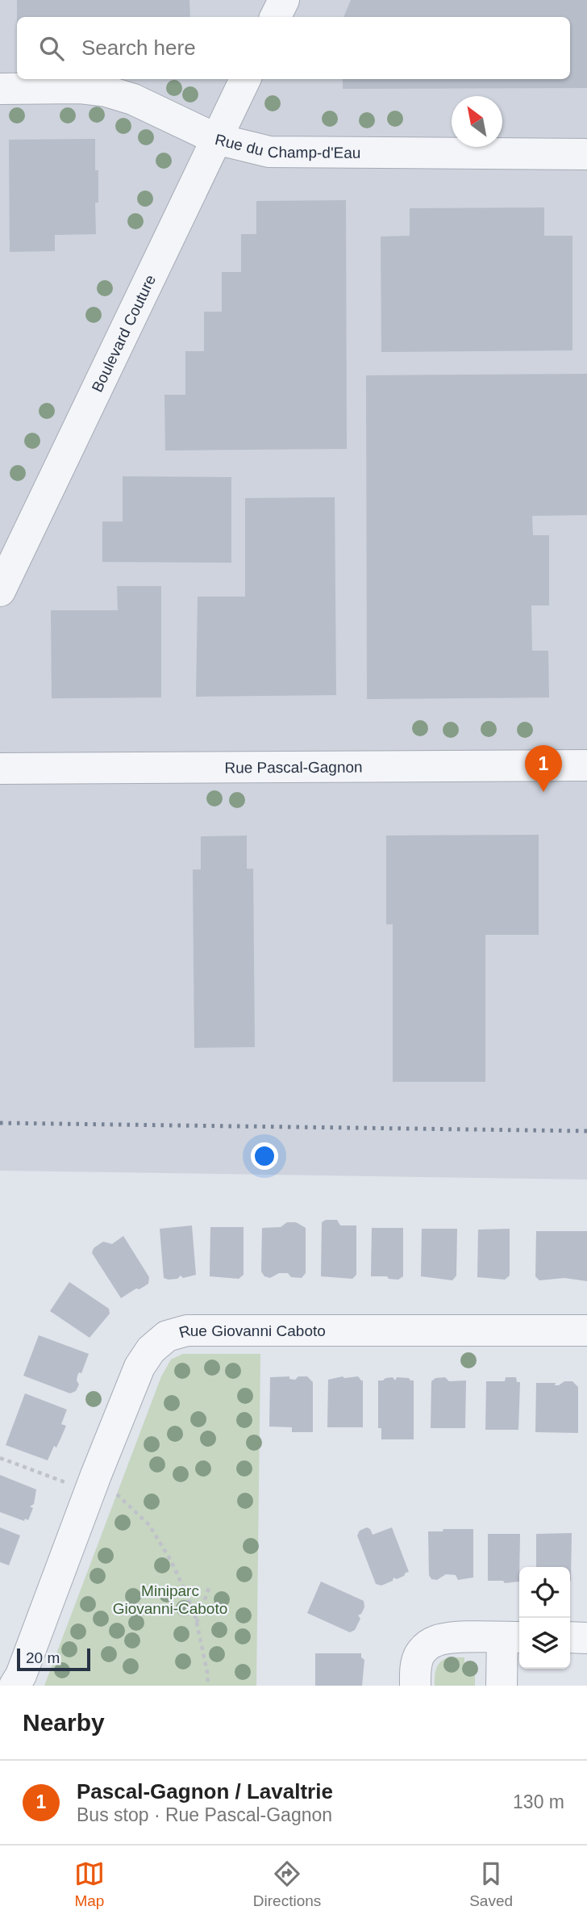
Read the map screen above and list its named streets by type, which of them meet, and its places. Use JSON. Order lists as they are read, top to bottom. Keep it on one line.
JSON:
{"streets":{"street":["Rue du Champ-d'Eau","Boulevard Couture","Rue Pascal-Gagnon","Rue Giovanni Caboto"]},"crossings":[["Rue du Champ-d'Eau","Boulevard Couture"]],"parks":["Miniparc Giovanni-Caboto"],"scale_bar":"20 m","north":"top left","page":{"search":"Search here","pins":"1","scale":"20 m","heading":"Nearby","list":[{"mark":"1","name":"Pascal-Gagnon / Lavaltrie","note":"Bus stop · Rue Pascal-Gagnon","value":"130 m"}],"nav":["Map","Directions","Saved"]}}
